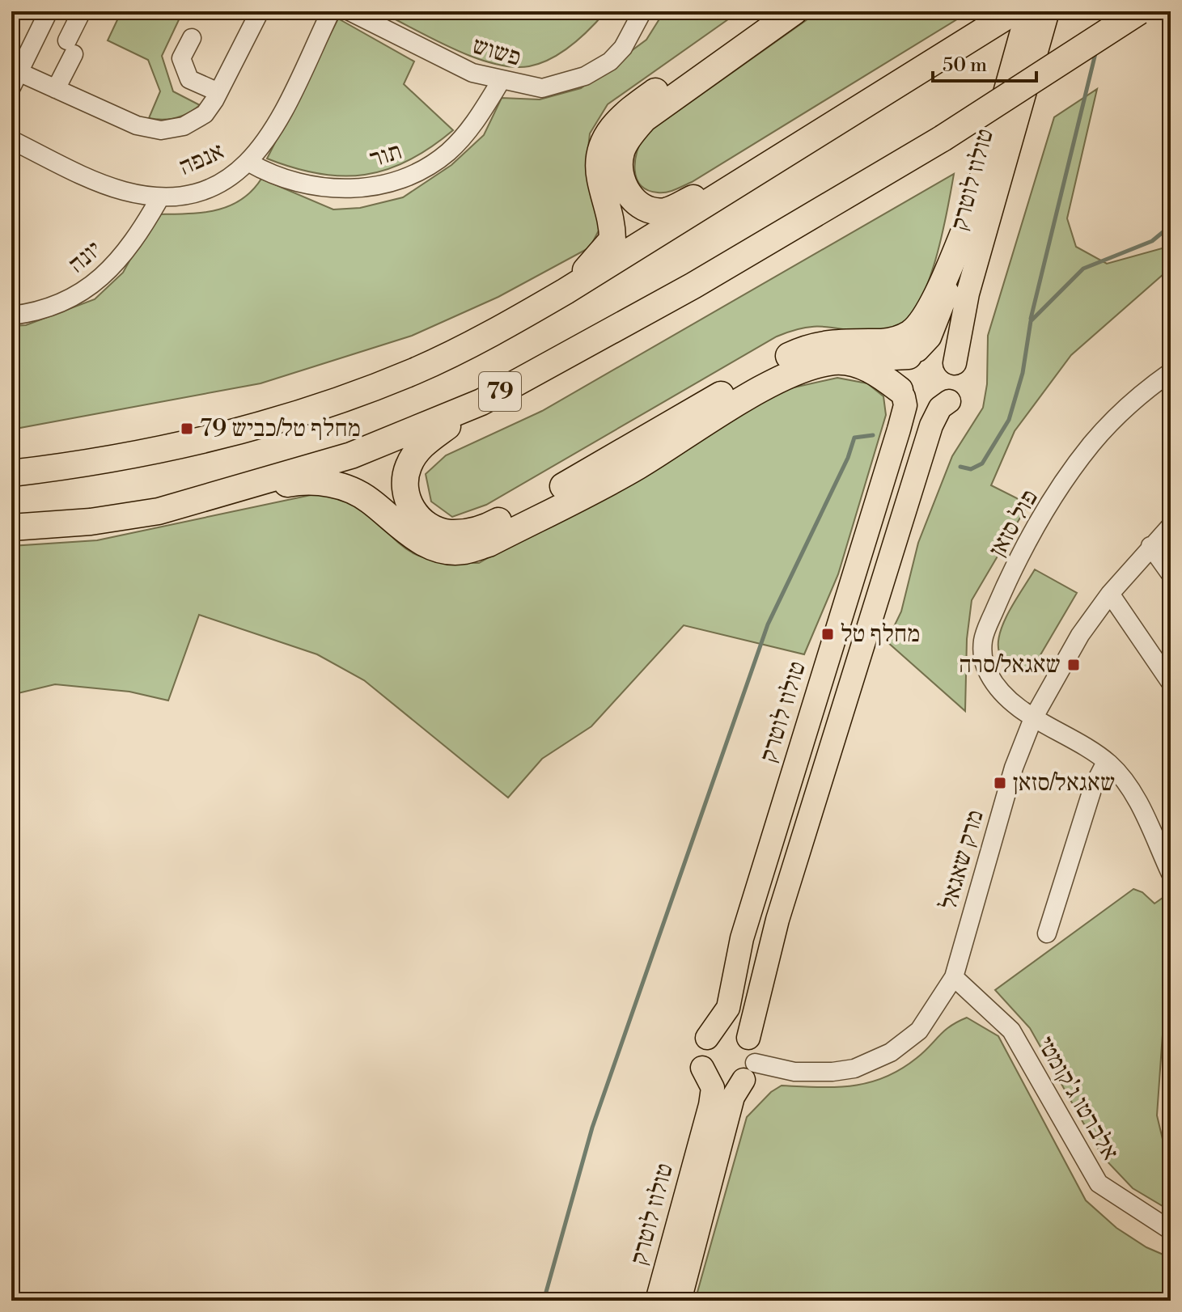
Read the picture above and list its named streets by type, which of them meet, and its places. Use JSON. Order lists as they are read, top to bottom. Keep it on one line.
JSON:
{"streets":{"highway":["79"],"main road":["טולוז לוטרק"],"street":["פשוש","תור","אנפה","יונה","פול סזאן","מרק שאגאל","אלברטו ג'קומטי"]},"crossings":[["פשוש","תור"],["תור","אנפה"],["אנפה","יונה"],["טולוז לוטרק","מרק שאגאל"],["פול סזאן","מרק שאגאל"],["מרק שאגאל","אלברטו ג'קומטי"]],"places":{"transit":["מחלף טל/כביש 79","מחלף טל","שאגאל/סרה","שאגאל/סזאן"]},"scale_bar":"50 m"}
